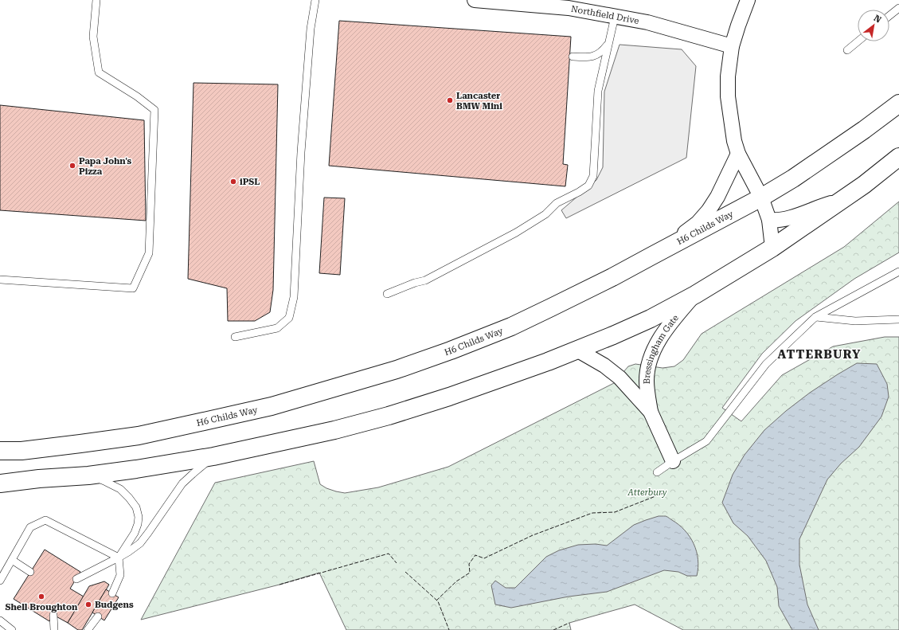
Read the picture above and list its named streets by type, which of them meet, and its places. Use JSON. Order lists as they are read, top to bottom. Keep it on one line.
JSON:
{"streets":{"highway":["H6 Childs Way"],"street":["Northfield Drive","Bressingham Gate"]},"districts":["ATTERBURY"],"parks":["Atterbury"],"places":["Lancaster BMW Mini","Papa John's Pizza","iPSL","Shell Broughton","Budgens"],"north":"top right"}
